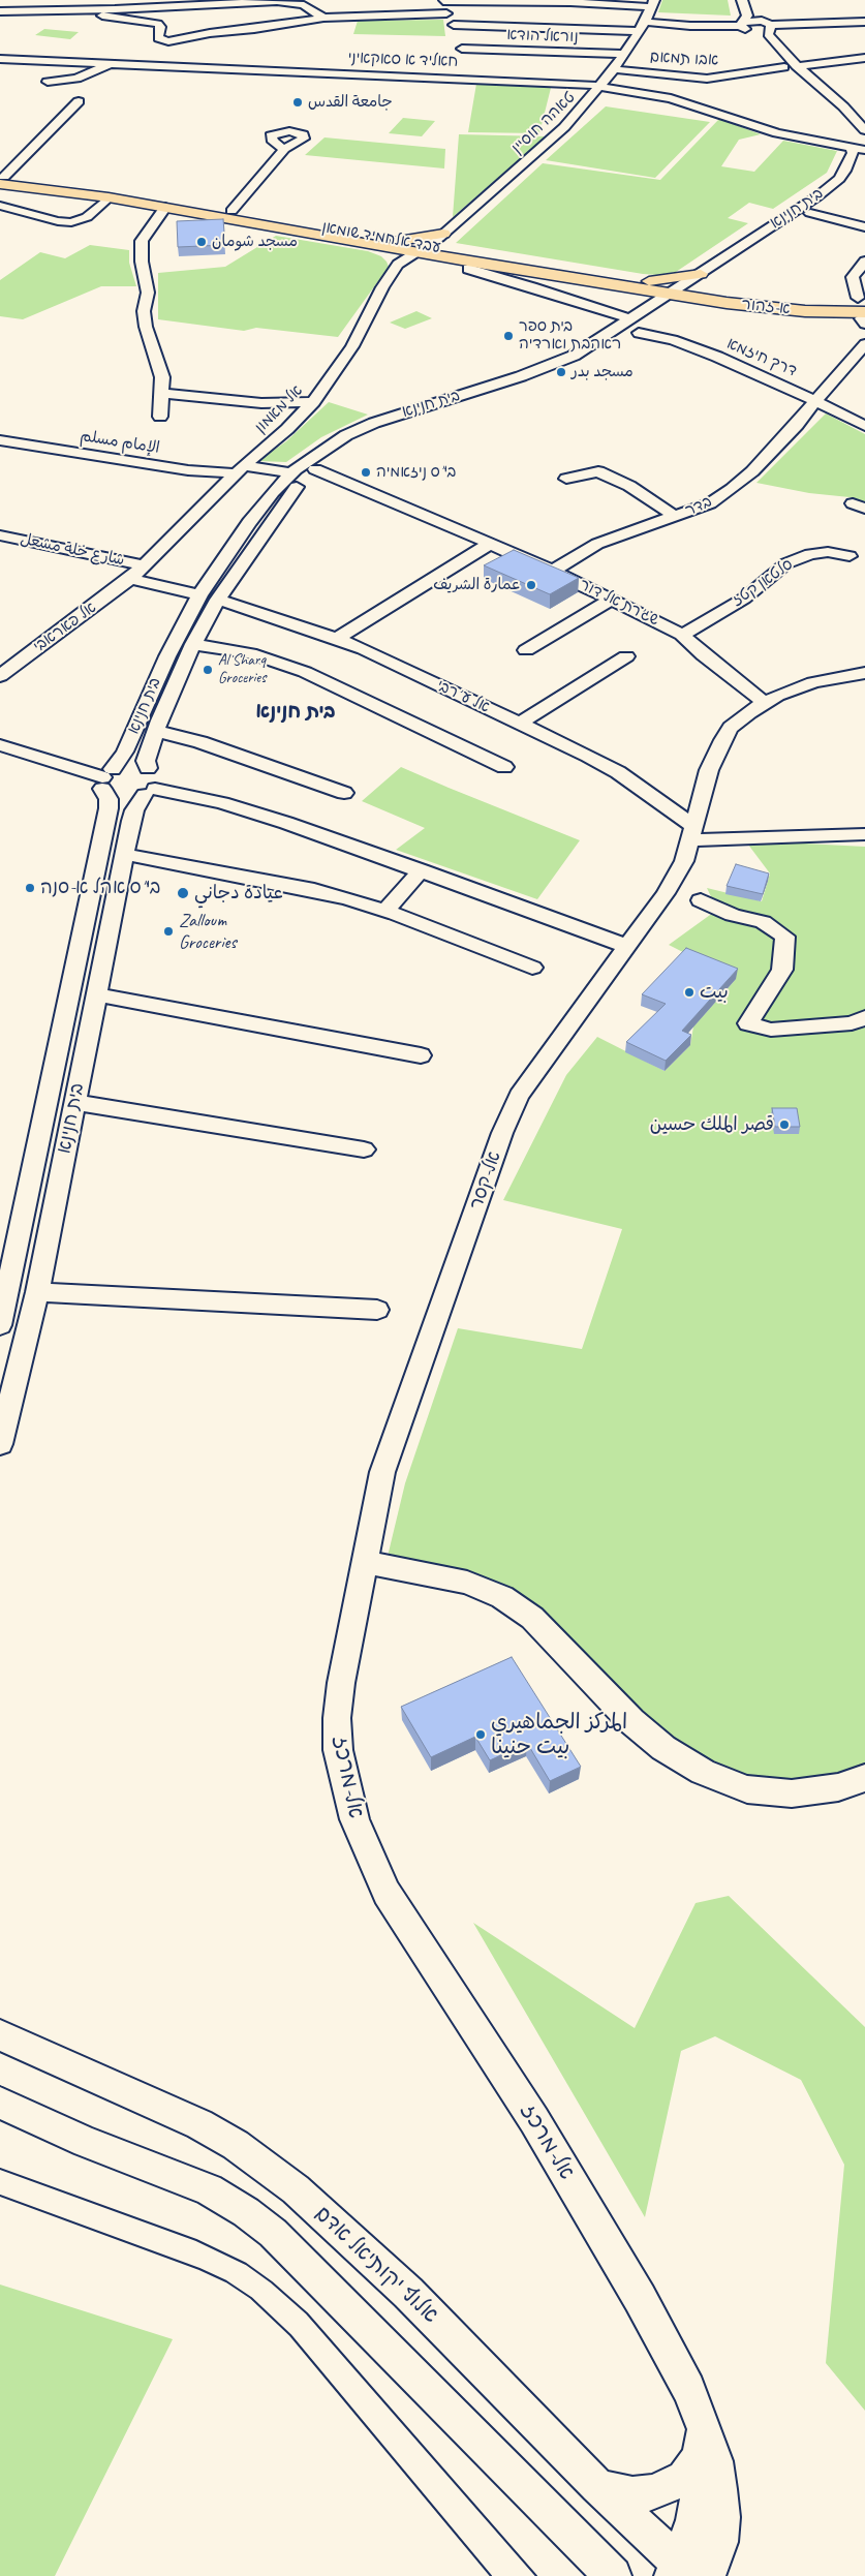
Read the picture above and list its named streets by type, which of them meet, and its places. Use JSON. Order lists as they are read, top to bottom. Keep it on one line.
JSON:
{"streets":{"main road":["עבד אלחמיד שומאן","א-זהור"],"street":["נוראל הודא","אבו תמאם","חאליד א סאקאיני","טאהה חוסיין","בית חנינא","דרך חיזמא","אל מאמון","الإمام مسلم","בדר","شارع خلة مشعل","סלטאן קטז","שג'רת אל דור","אל פאראבי","אל ע 'רבי","אל-קסר","אל-מרכז","אלוף יקותיאל אדם"]},"crossings":[["נוראל הודא","חאליד א סאקאיני"],["נוראל הודא","טאהה חוסיין"],["אבו תמאם","טאהה חוסיין"],["חאליד א סאקאיני","טאהה חוסיין"],["חאליד א סאקאיני","בית חנינא"],["טאהה חוסיין","עבד אלחמיד שומאן"],["טאהה חוסיין","אל מאמון"],["בית חנינא","עבד אלחמיד שומאן"],["בית חנינא","א-זהור"],["בית חנינא","דרך חיזמא"],["בית חנינא","الإمام مسلم"],["בית חנינא","שג'רת אל דור"],["בית חנינא","אל ע 'רבי"],["עבד אלחמיד שומאן","א-זהור"],["עבד אלחמיד שומאן","אל מאמון"],["דרך חיזמא","בדר"],["אל מאמון","الإمام مسلم"],["אל מאמון","شارع خلة مشعل"],["אל מאמון","אל פאראבי"],["בדר","שג'רת אל דור"],["סלטאן קטז","שג'רת אל דור"],["שג'רת אל דור","אל-קסר"],["אל ע 'רבי","אל-קסר"],["אל-קסר","אל-מרכז"],["אל-מרכז","אלוף יקותיאל אדם"]],"districts":["בית חנינא"],"places":["جامعة القدس","مسجد شومان","בית ספר ראהבת וארדיה","مسجد بدر","בי\"ס ניזאמיה","عمارة الشريف","Al Sharq Groceries","בי\"ס אהל א-סנה","عيادة دجاني","Zalloum Groceries","بيت","قصر الملك حسين","المركز الجماهيري بيت حنينا"]}
